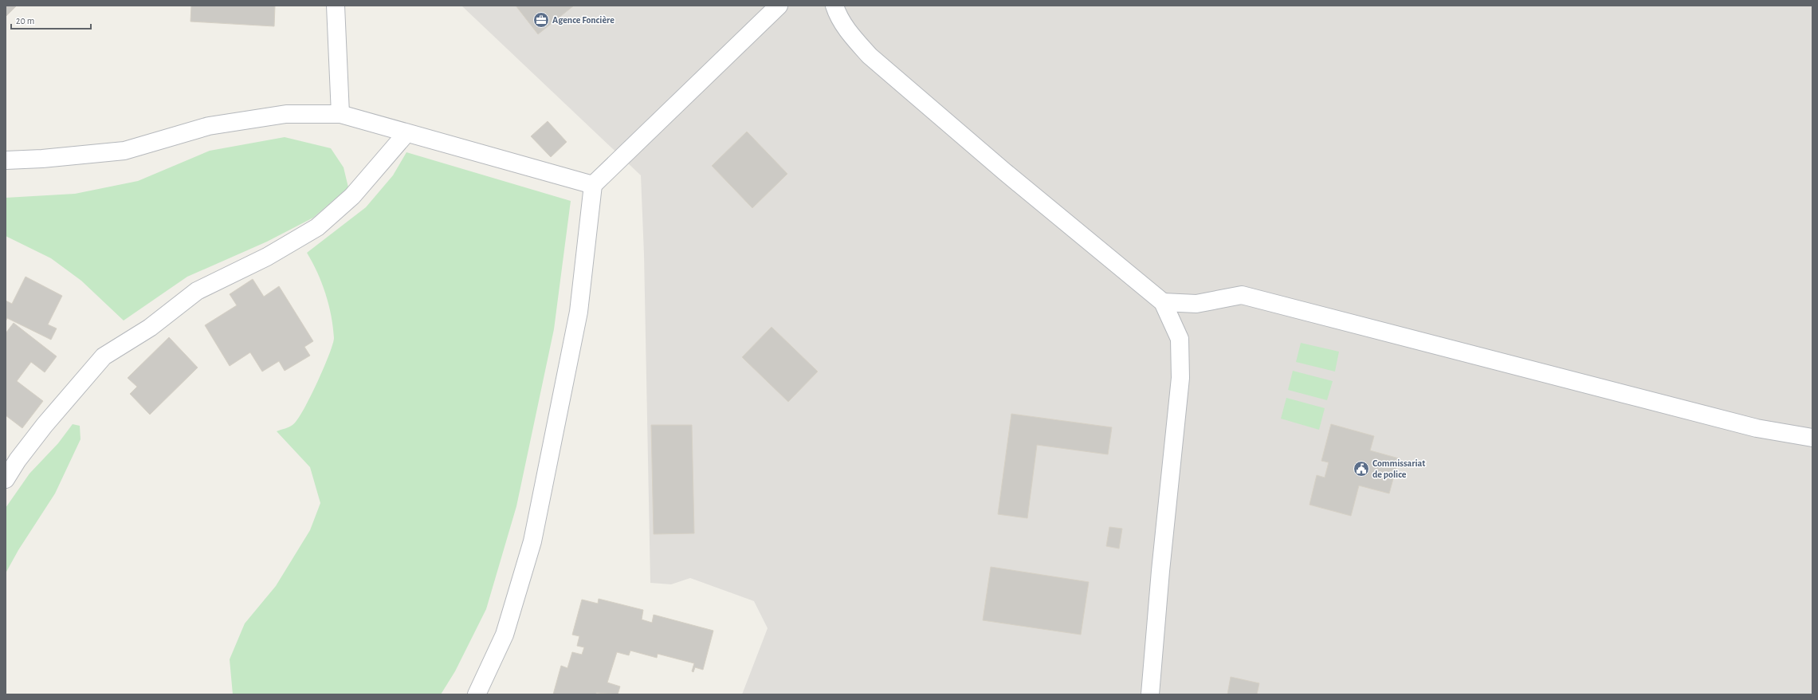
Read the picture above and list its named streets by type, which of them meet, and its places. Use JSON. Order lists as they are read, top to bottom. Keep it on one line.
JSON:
{"places":{"office":["Agence Foncière"],"public building":["Commissariat de police"]},"scale_bar":"20 m"}
